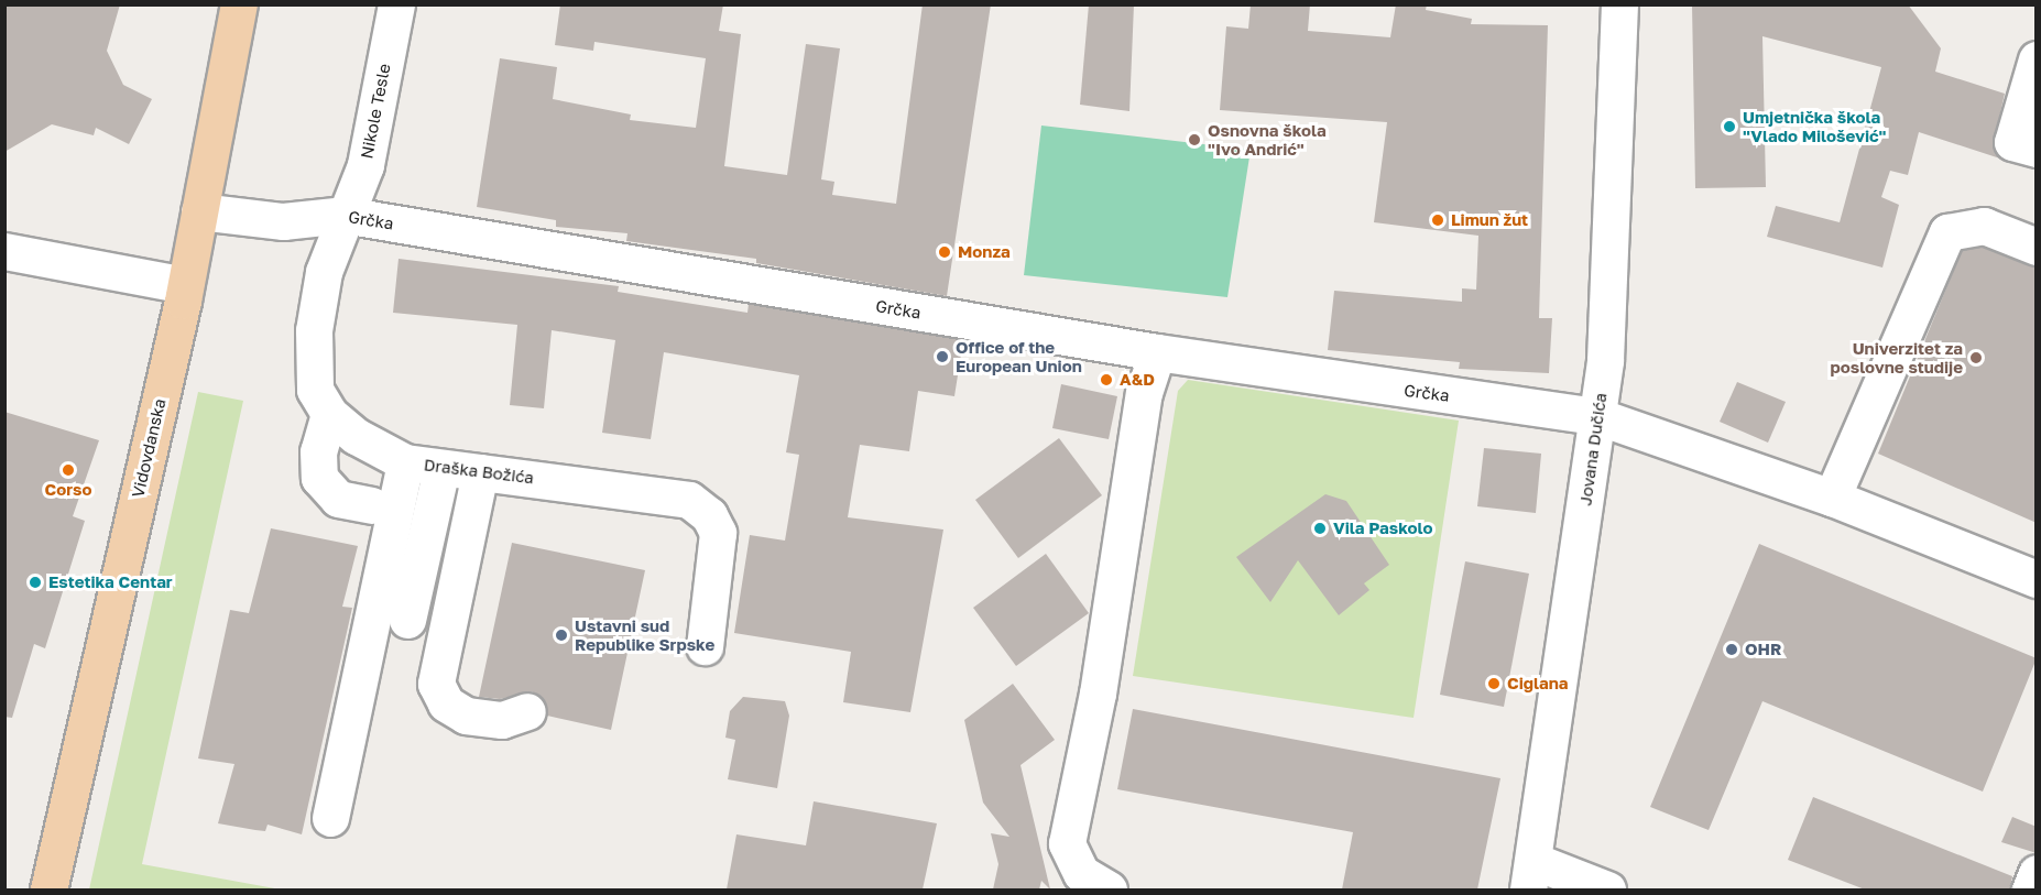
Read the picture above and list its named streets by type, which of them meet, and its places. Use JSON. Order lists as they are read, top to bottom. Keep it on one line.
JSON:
{"streets":{"main road":["Vidovdanska"],"street":["Nikole Tesle","Grčka","Jovana Dučića","Draška Božića"]},"crossings":[["Nikole Tesle","Grčka"],["Nikole Tesle","Draška Božića"],["Grčka","Vidovdanska"],["Grčka","Jovana Dučića"],["Grčka","Draška Božića"]],"places":["Umjetnička škola \"Vlado Milošević\"","Osnovna škola \"Ivo Andrić\"","Limun žut","Monza","Office of the European Union","Univerzitet za poslovne studije","A&D","Corso","Vila Paskolo","Estetika Centar","Ustavni sud Republike Srpske","OHR","Ciglana"]}
